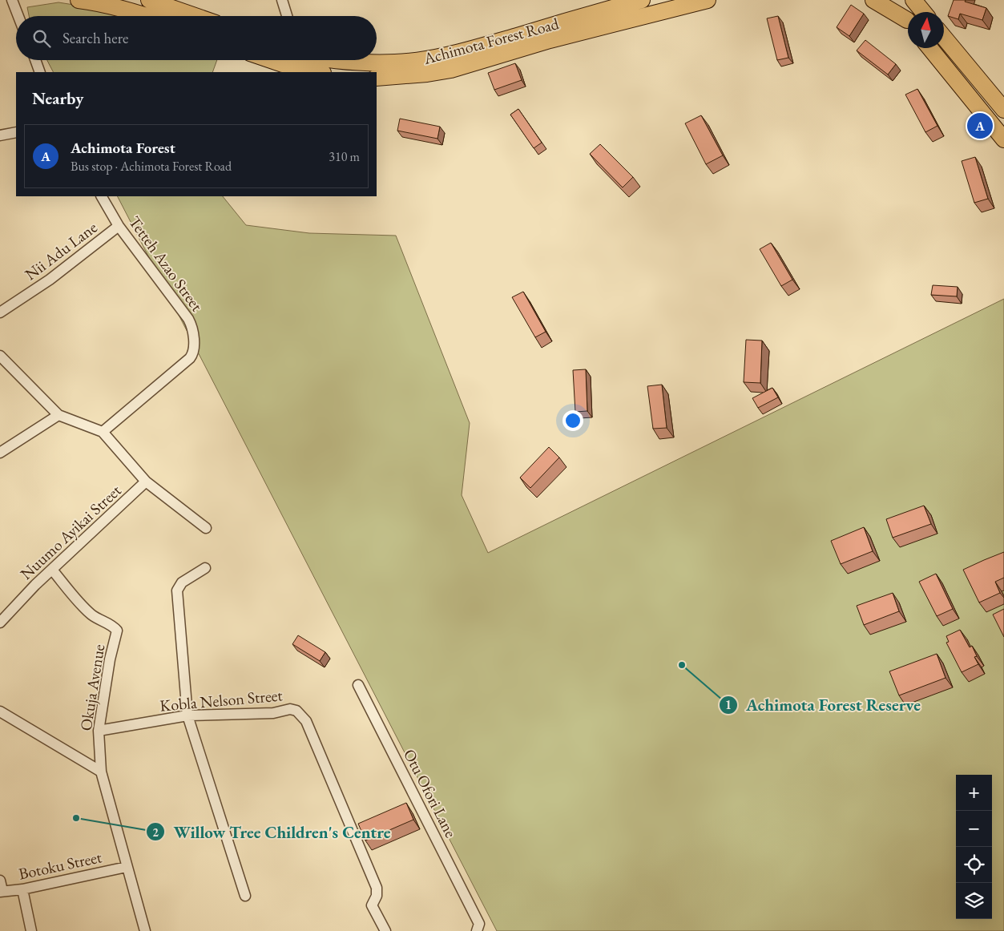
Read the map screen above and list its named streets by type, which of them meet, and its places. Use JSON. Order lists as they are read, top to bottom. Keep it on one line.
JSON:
{"streets":{"main road":["Achimota Forest Road"],"street":["Nii Adu Lane","Tetteh Azao Street","Nuumo Ayikai Street","Okuja Avenue","Kobla Nelson Street","Otu Ofori Lane","Botoku Street"]},"crossings":[["Nii Adu Lane","Tetteh Azao Street"],["Nuumo Ayikai Street","Okuja Avenue"],["Okuja Avenue","Kobla Nelson Street"],["Okuja Avenue","Botoku Street"]],"places":["Achimota Forest Reserve","Willow Tree Children's Centre"],"north":"top","page":{"search":"Search here","heading":"Nearby","pins":"A","list":[{"mark":"A","name":"Achimota Forest","note":"Bus stop · Achimota Forest Road","value":"310 m"}],"map_buttons":["+","−"]}}
